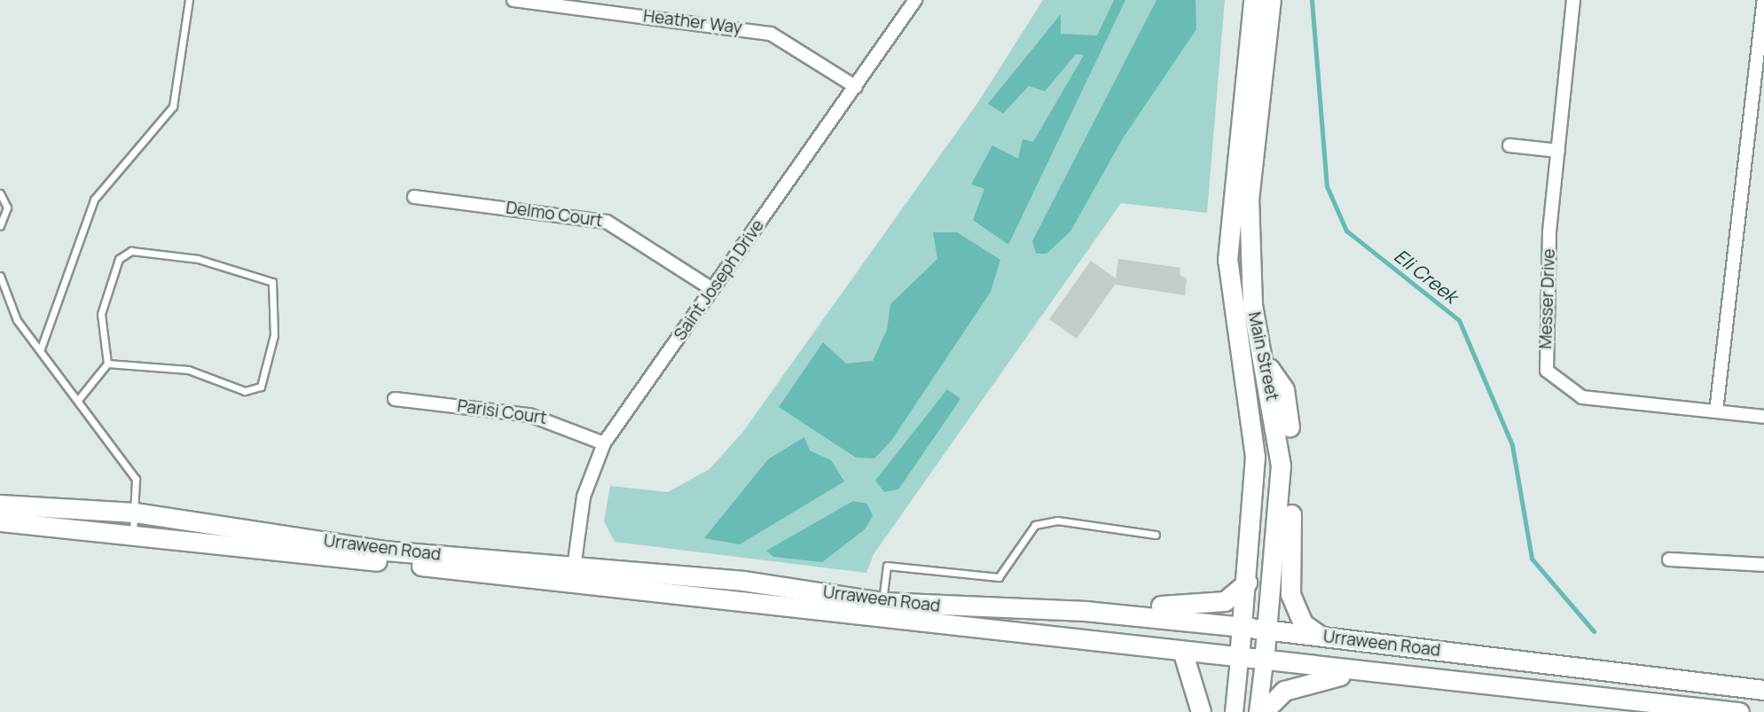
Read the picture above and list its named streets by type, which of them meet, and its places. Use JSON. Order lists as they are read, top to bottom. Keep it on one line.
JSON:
{"streets":{"main road":["Main Street","Urraween Road"],"street":["Heather Way","Delmo Court","Saint Joseph Drive","Messer Drive","Parisi Court"]},"crossings":[["Heather Way","Saint Joseph Drive"],["Delmo Court","Saint Joseph Drive"],["Saint Joseph Drive","Parisi Court"],["Saint Joseph Drive","Urraween Road"],["Main Street","Urraween Road"]],"water":["Eli Creek"]}
